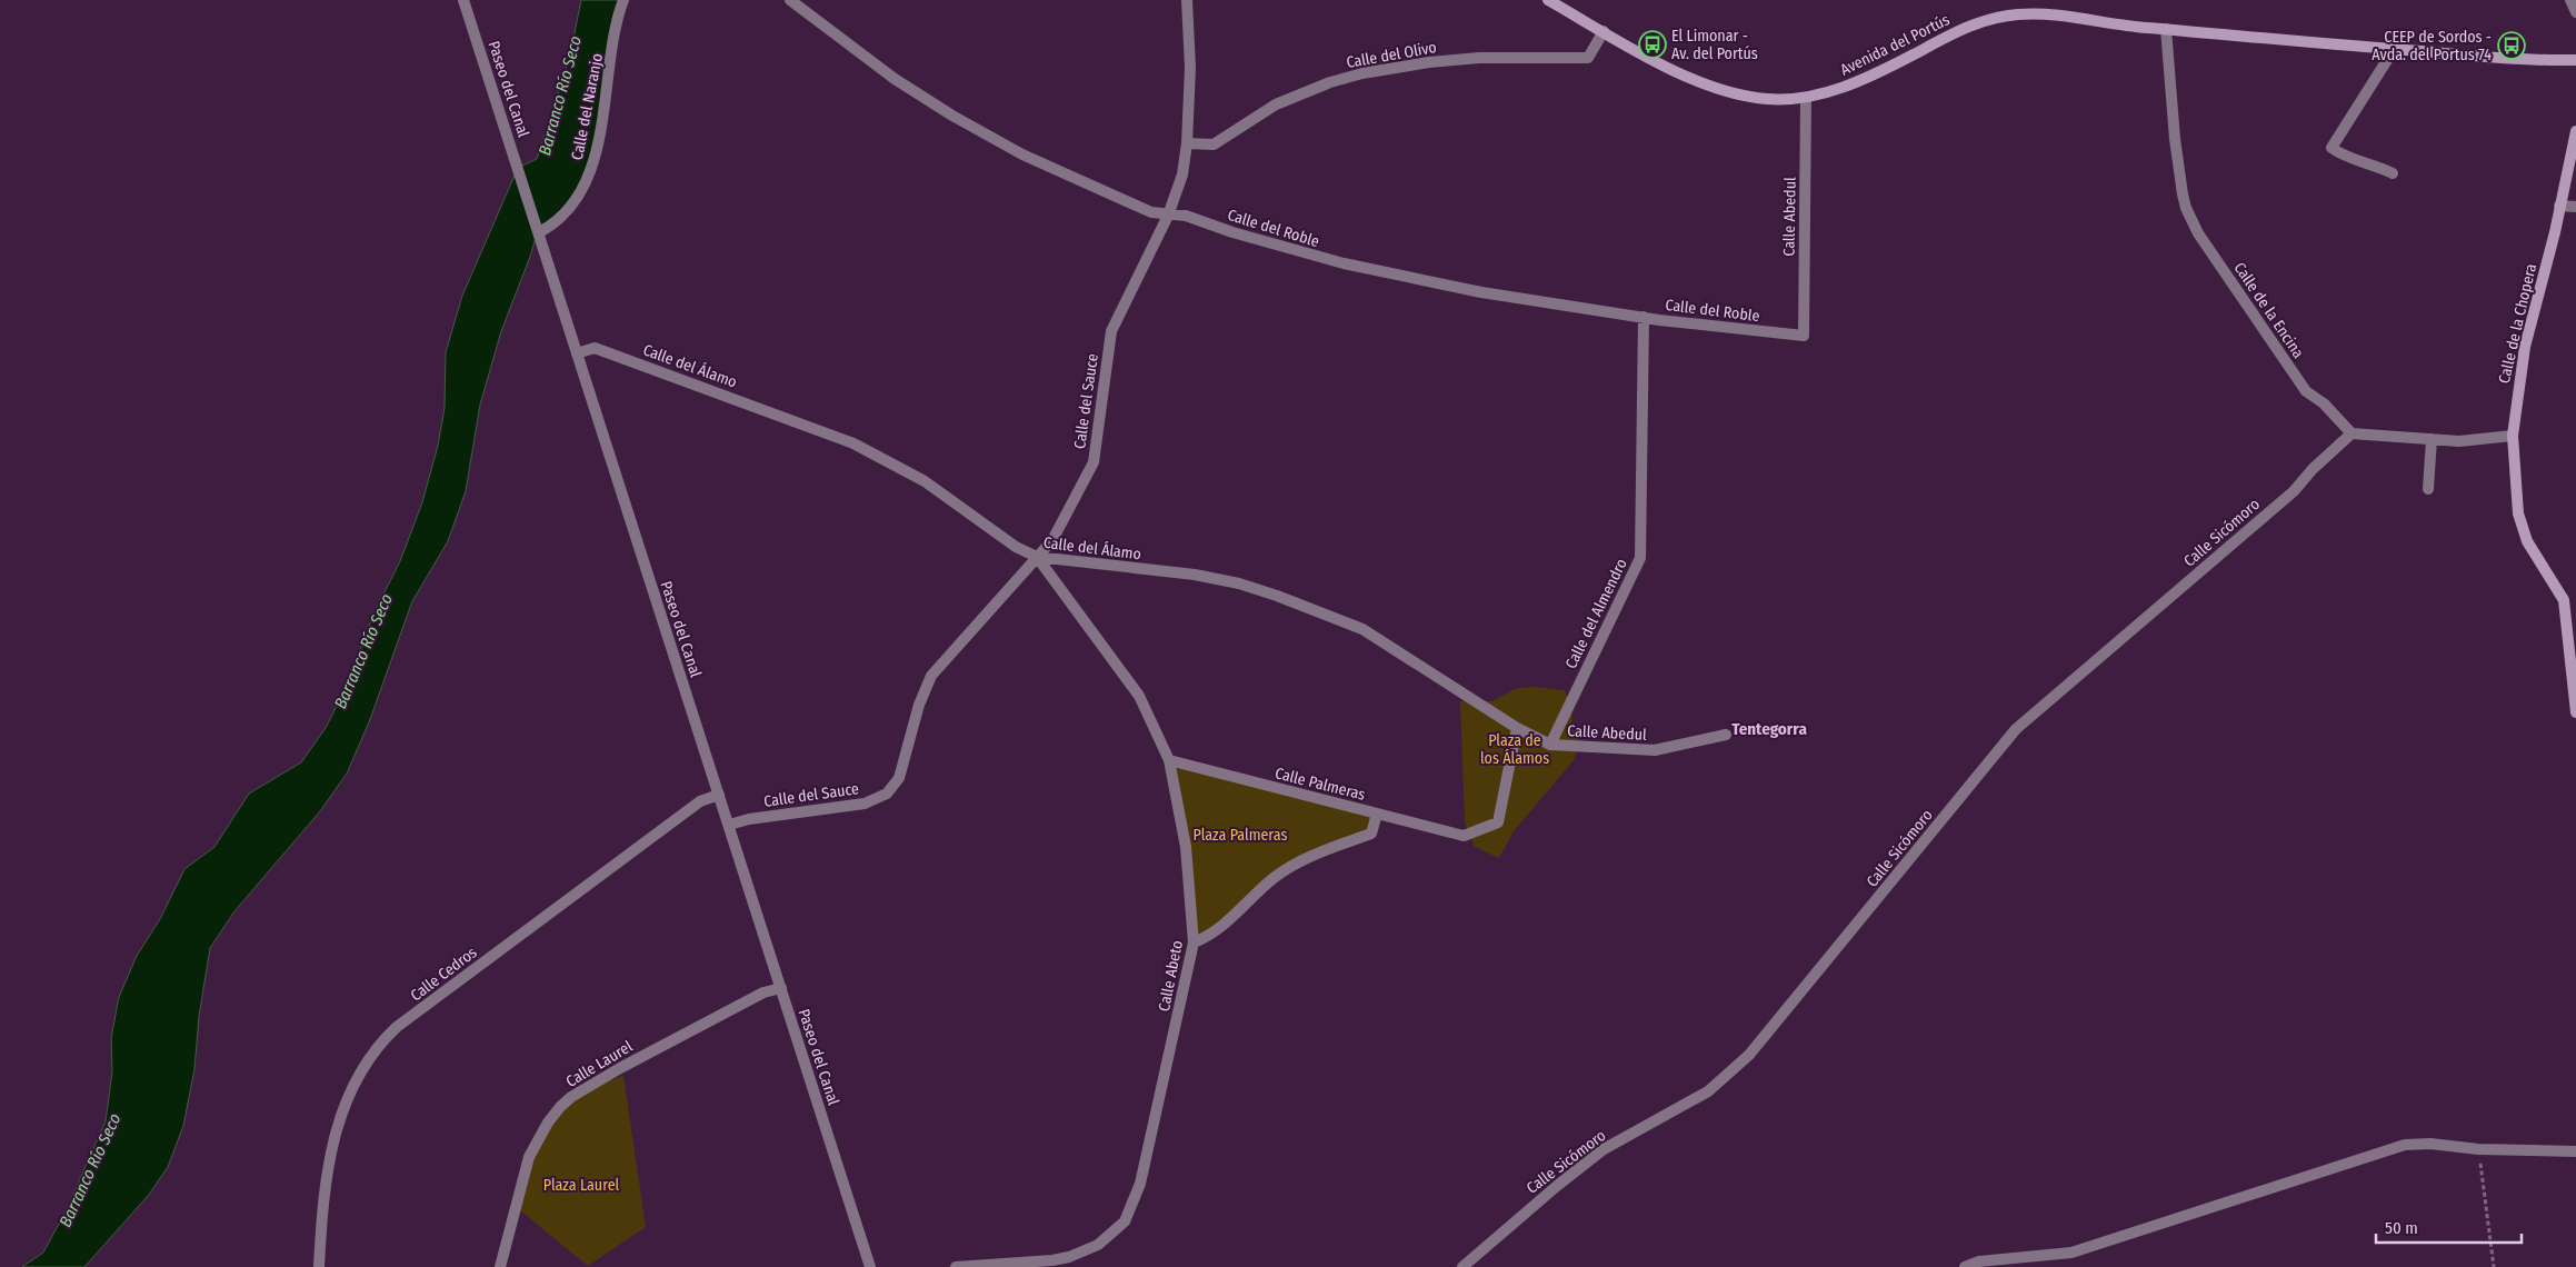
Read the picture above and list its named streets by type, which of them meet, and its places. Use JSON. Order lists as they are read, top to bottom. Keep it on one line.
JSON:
{"streets":{"main road":["Avenida del Portús","Calle de la Chopera"],"street":["Calle del Olivo","Paseo del Canal","Calle del Naranjo","Calle Abedul","Calle del Roble","Calle de la Encina","Calle del Álamo","Calle del Sauce","Calle Sicómoro","Calle del Almendro","Calle Palmeras","Calle Cedros","Calle Abeto","Calle Laurel"]},"crossings":[["Avenida del Portús","Calle del Olivo"],["Avenida del Portús","Calle Abedul"],["Avenida del Portús","Calle de la Encina"],["Calle del Olivo","Calle del Sauce"],["Paseo del Canal","Calle del Naranjo"],["Paseo del Canal","Calle del Álamo"],["Paseo del Canal","Calle del Sauce"],["Paseo del Canal","Calle Cedros"],["Paseo del Canal","Calle Laurel"],["Calle Abedul","Calle del Roble"],["Calle Abedul","Calle del Almendro"],["Calle del Roble","Calle del Sauce"],["Calle del Roble","Calle del Almendro"],["Calle de la Encina","Calle Sicómoro"],["Calle del Álamo","Calle del Sauce"],["Calle del Álamo","Calle Palmeras"],["Calle del Álamo","Calle Abeto"],["Calle del Sauce","Calle Abeto"],["Calle Palmeras","Calle Abeto"]],"districts":["Tentegorra"],"water":["Barranco Río Seco"],"parks":["Plaza de los Álamos","Plaza Palmeras","Plaza Laurel"],"places":{"bus stop":["El Limonar - Av. del Portús","CEEP de Sordos - Avda. del Portus 74"]},"scale_bar":"50 m"}
